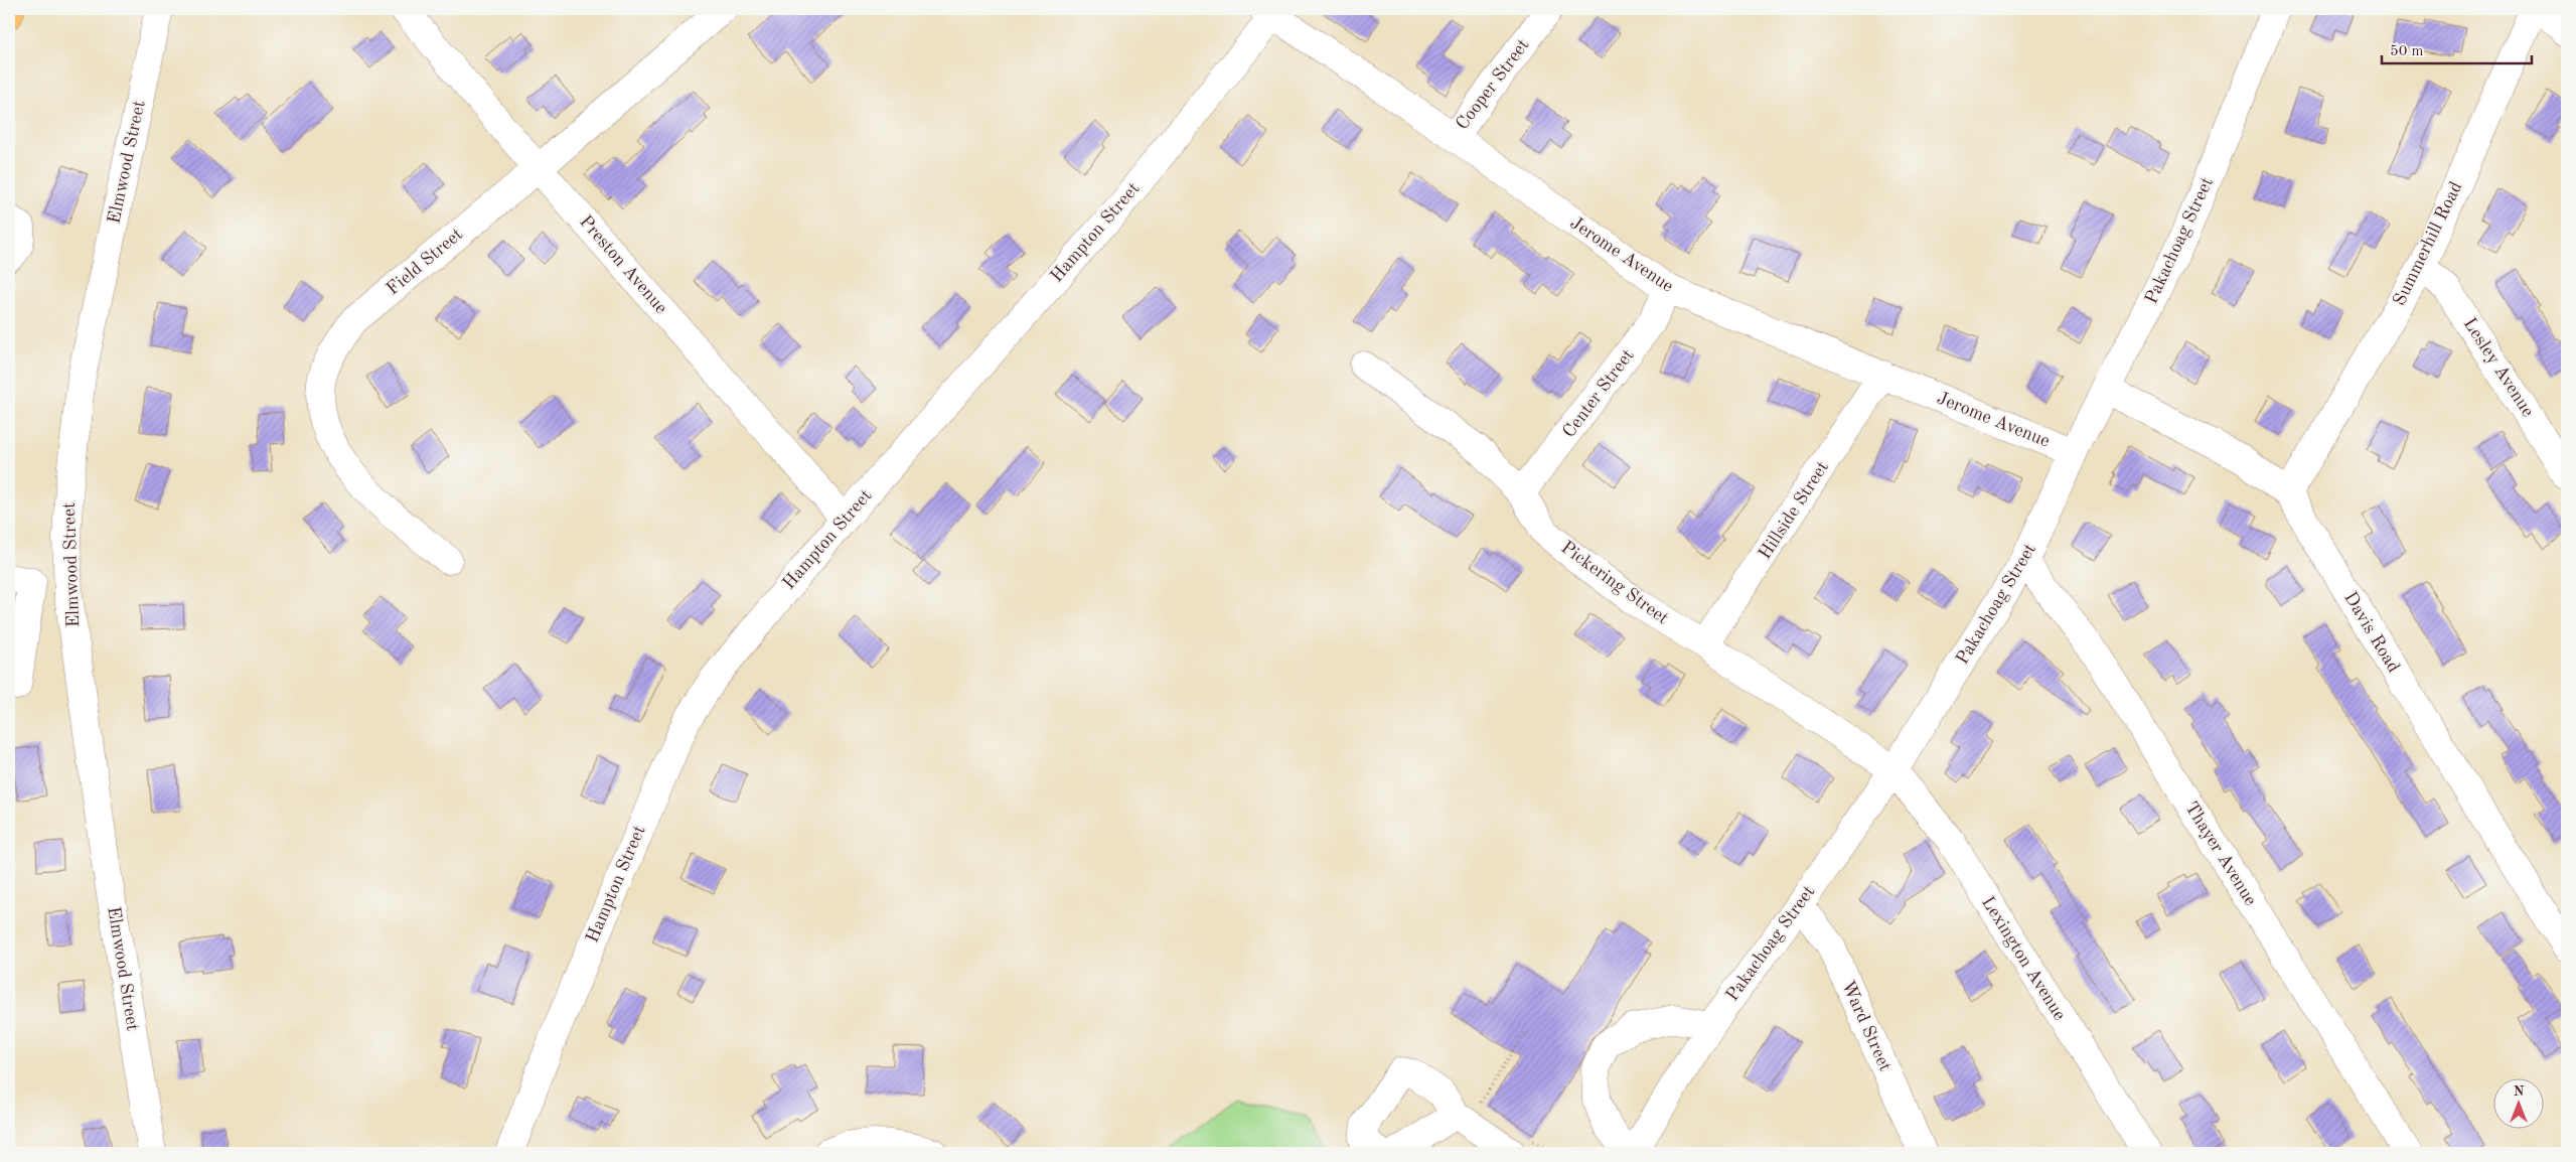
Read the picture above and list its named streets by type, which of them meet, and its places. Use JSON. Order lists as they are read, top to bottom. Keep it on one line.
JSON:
{"streets":{"street":["Cooper Street","Elmwood Street","Hampton Street","Pakachoag Street","Summerhill Road","Jerome Avenue","Field Street","Preston Avenue","Lesley Avenue","Center Street","Hillside Street","Pickering Street","Davis Road","Thayer Avenue","Lexington Avenue","Ward Street"]},"crossings":[["Cooper Street","Jerome Avenue"],["Hampton Street","Jerome Avenue"],["Hampton Street","Preston Avenue"],["Pakachoag Street","Jerome Avenue"],["Pakachoag Street","Pickering Street"],["Pakachoag Street","Davis Road"],["Pakachoag Street","Thayer Avenue"],["Pakachoag Street","Lexington Avenue"],["Pakachoag Street","Ward Street"],["Summerhill Road","Lesley Avenue"],["Summerhill Road","Davis Road"],["Jerome Avenue","Center Street"],["Jerome Avenue","Hillside Street"],["Field Street","Preston Avenue"],["Center Street","Pickering Street"],["Hillside Street","Pickering Street"],["Pickering Street","Lexington Avenue"]],"scale_bar":"50 m","north":"top"}
